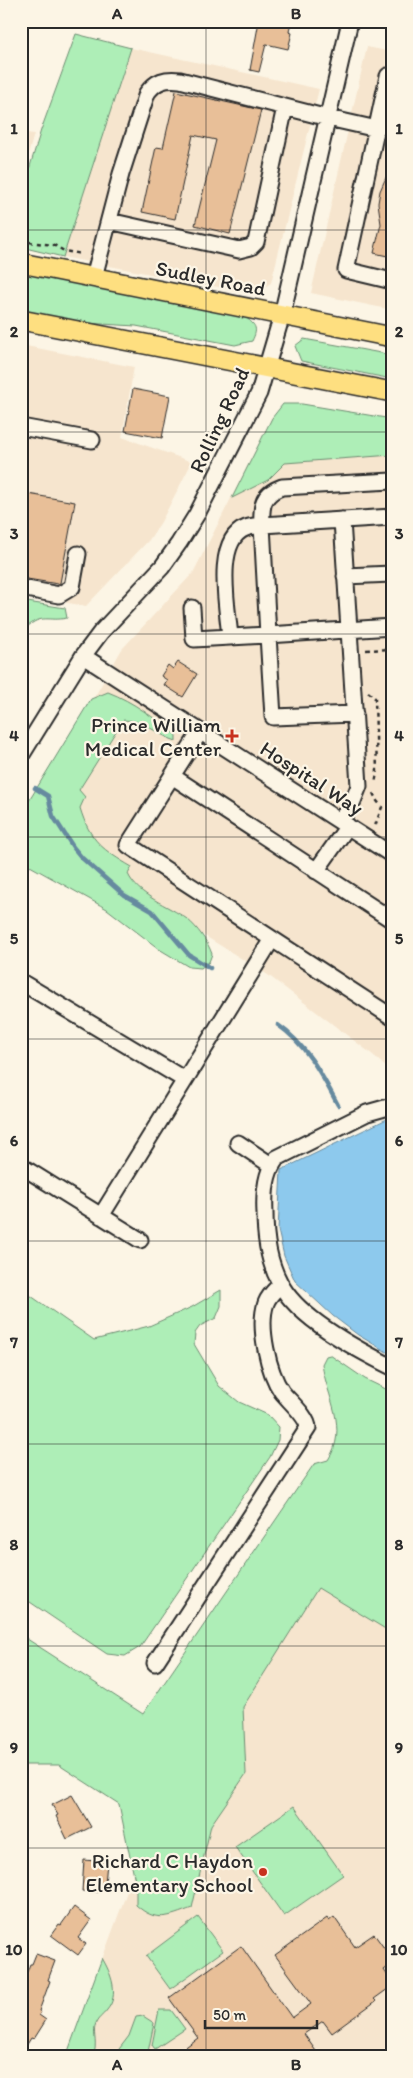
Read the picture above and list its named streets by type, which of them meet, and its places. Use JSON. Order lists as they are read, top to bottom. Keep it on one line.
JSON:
{"streets":{"main road":["Sudley Road"],"street":["Rolling Road","Hospital Way"]},"crossings":[["Sudley Road","Rolling Road"],["Rolling Road","Hospital Way"]],"places":{"health":["Prince William Medical Center"],"other":["Richard C Haydon Elementary School"]},"scale_bar":"50 m","grid":{"columns":["A","B"],"rows":["1","2","3","4","5","6","7","8","9","10"]}}
